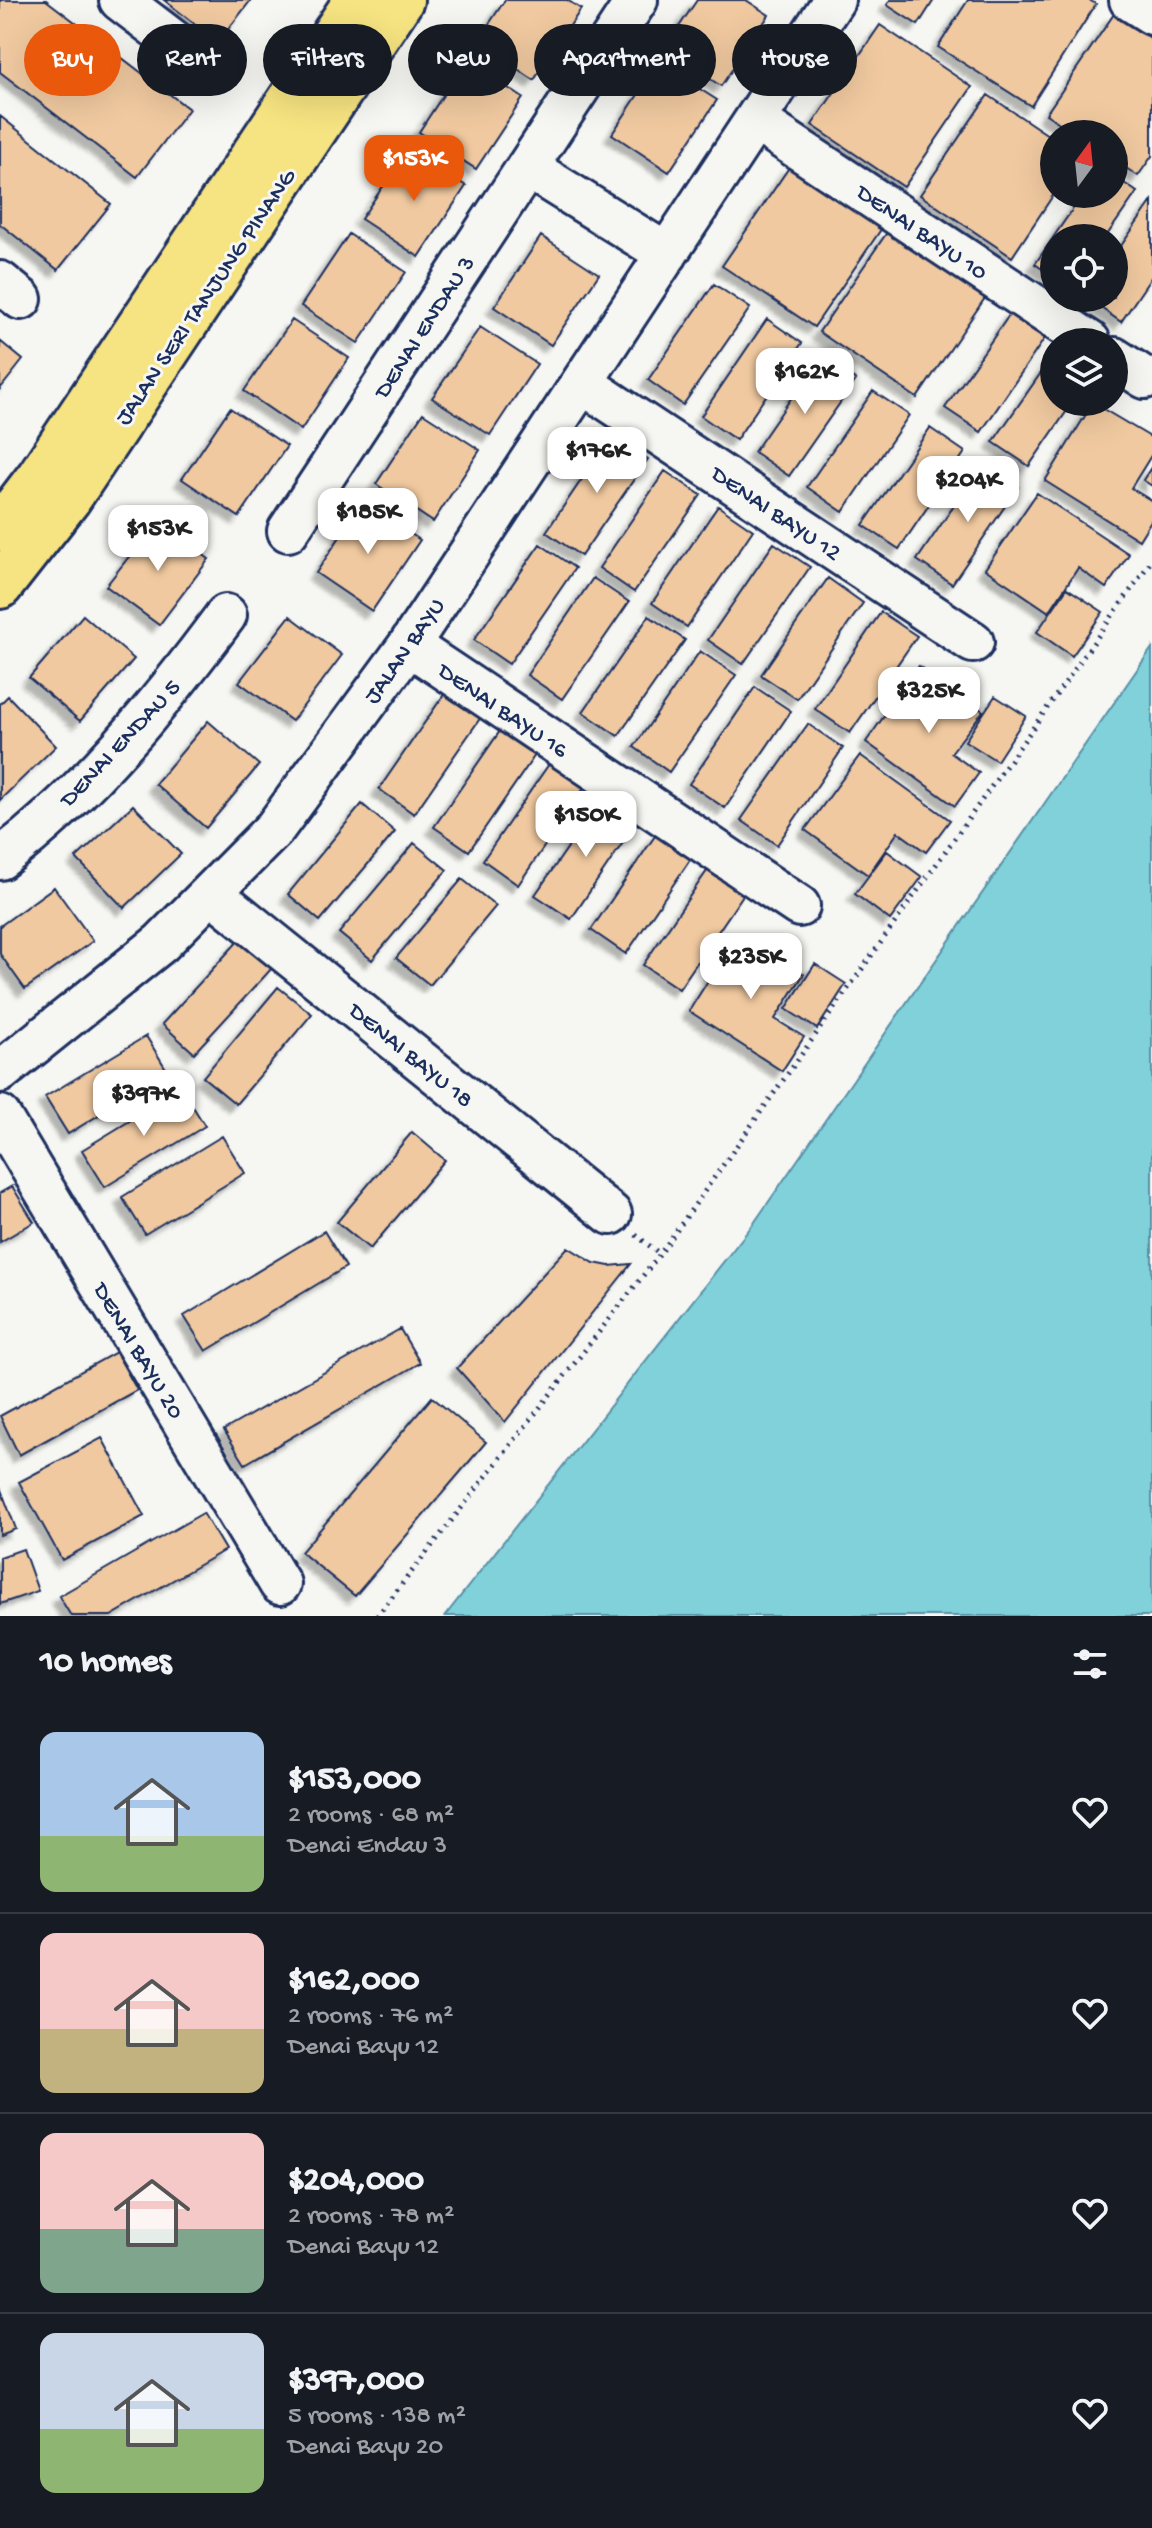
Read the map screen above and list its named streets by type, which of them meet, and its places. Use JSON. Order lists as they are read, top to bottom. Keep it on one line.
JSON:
{"streets":{"main road":["JALAN SERI TANJUNG PINANG"],"street":["DENAI BAYU 10","DENAI ENDAU 3","DENAI BAYU 12","JALAN BAYU","DENAI BAYU 16","DENAI ENDAU 5","DENAI BAYU 18","DENAI BAYU 20"]},"crossings":[["DENAI BAYU 10","JALAN BAYU"],["DENAI BAYU 12","JALAN BAYU"],["JALAN BAYU","DENAI BAYU 16"],["JALAN BAYU","DENAI BAYU 18"]],"north":"top","page":{"chip":["Buy","Rent","Filters","New","Apartment","House"],"price":["$153K","$162K","$176K","$204K","$185K","$153K","$325K","$150K","$235K","$397K"],"heading":"10 homes","list":[{"name":"$153,000","note":"2 rooms · 68 m² · Denai Endau 3"},{"name":"$162,000","note":"2 rooms · 76 m² · Denai Bayu 12"},{"name":"$204,000","note":"2 rooms · 78 m² · Denai Bayu 12"},{"name":"$397,000","note":"5 rooms · 138 m² · Denai Bayu 20"}]}}
